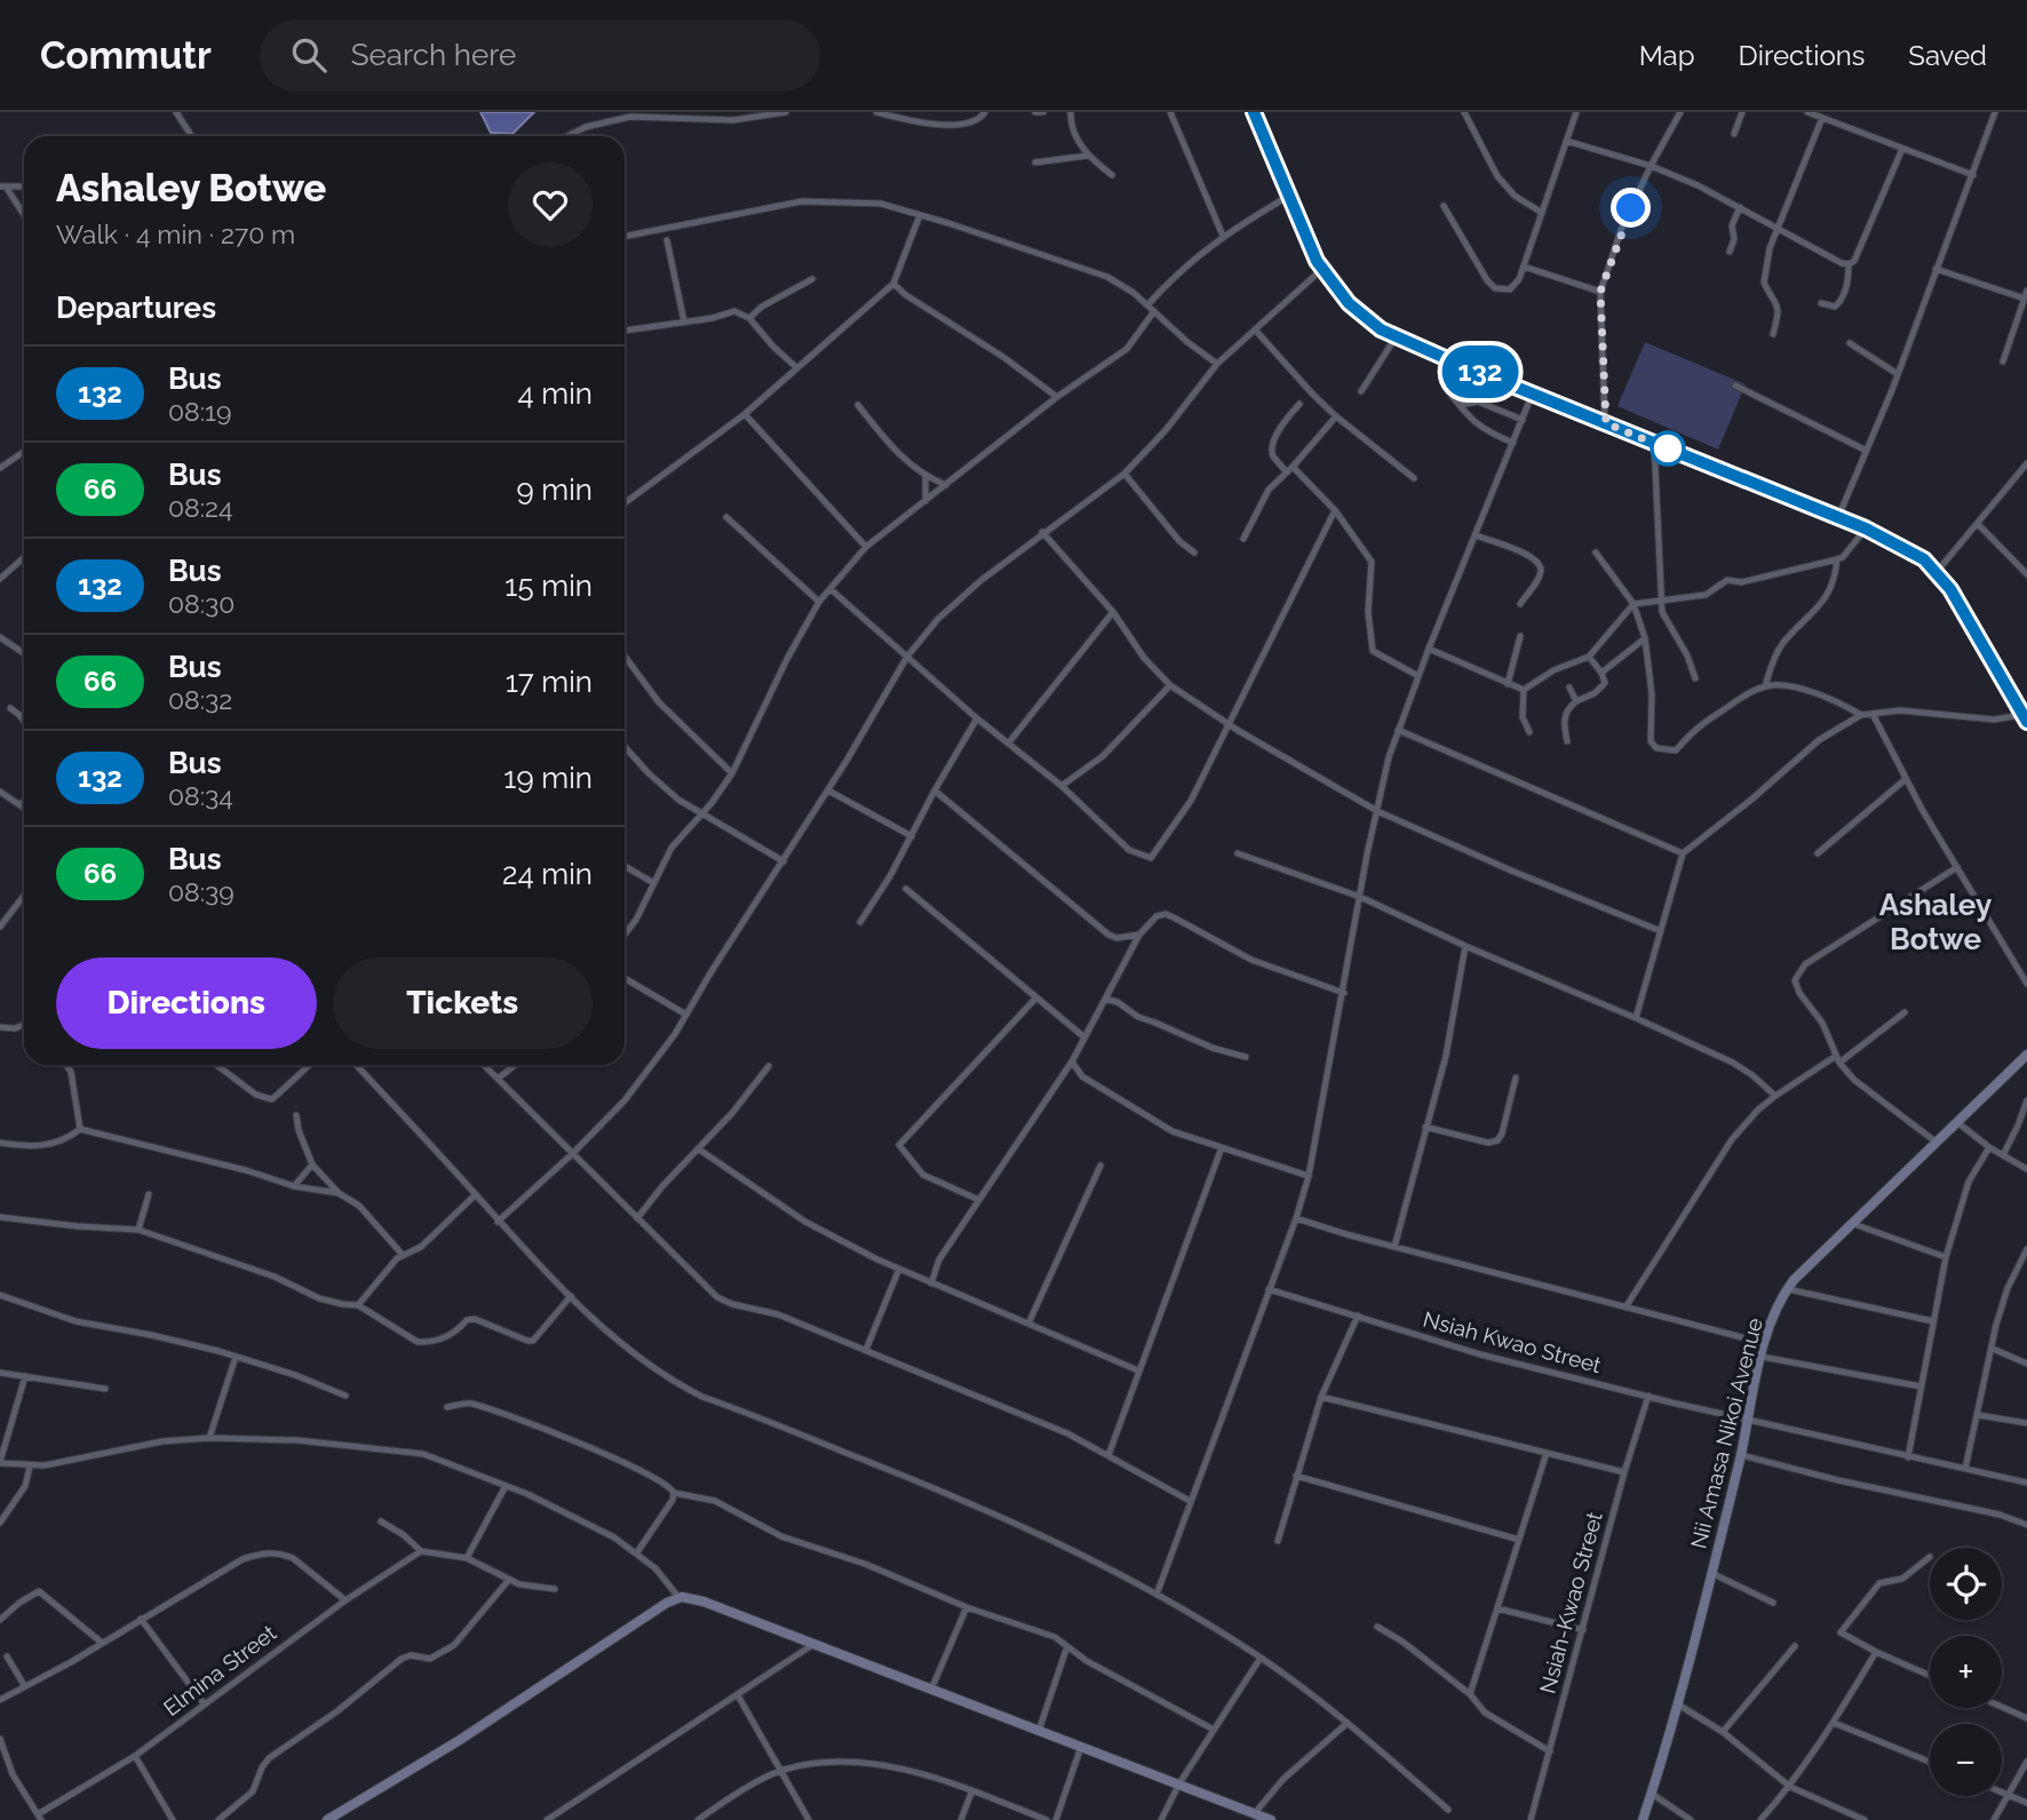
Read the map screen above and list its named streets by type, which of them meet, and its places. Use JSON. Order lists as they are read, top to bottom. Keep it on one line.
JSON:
{"streets":{"street":["Nsiah Kwao Street","Nii Amasa Nikoi Avenue","Nsiah-Kwao Street","Elmina Street"]},"crossings":[["Nsiah Kwao Street","Nii Amasa Nikoi Avenue"],["Nsiah Kwao Street","Nsiah-Kwao Street"]],"districts":["Ashaley Botwe"],"lines":["bus line 132"],"page":{"header":"Commutr","search":"Search here","nav":["Map","Directions","Saved"],"on_map":"132","heading":[["Ashaley Botwe","Walk · 4 min · 270 m"],"Departures"],"list":[{"mark":"132","name":"Bus","note":"08:19","value":"4 min"},{"mark":"66","name":"Bus","note":"08:24","value":"9 min"},{"mark":"132","name":"Bus","note":"08:30","value":"15 min"},{"mark":"66","name":"Bus","note":"08:32","value":"17 min"},{"mark":"132","name":"Bus","note":"08:34","value":"19 min"},{"mark":"66","name":"Bus","note":"08:39","value":"24 min"}],"buttons":["Directions","Tickets"],"map_buttons":["+","−"]}}
